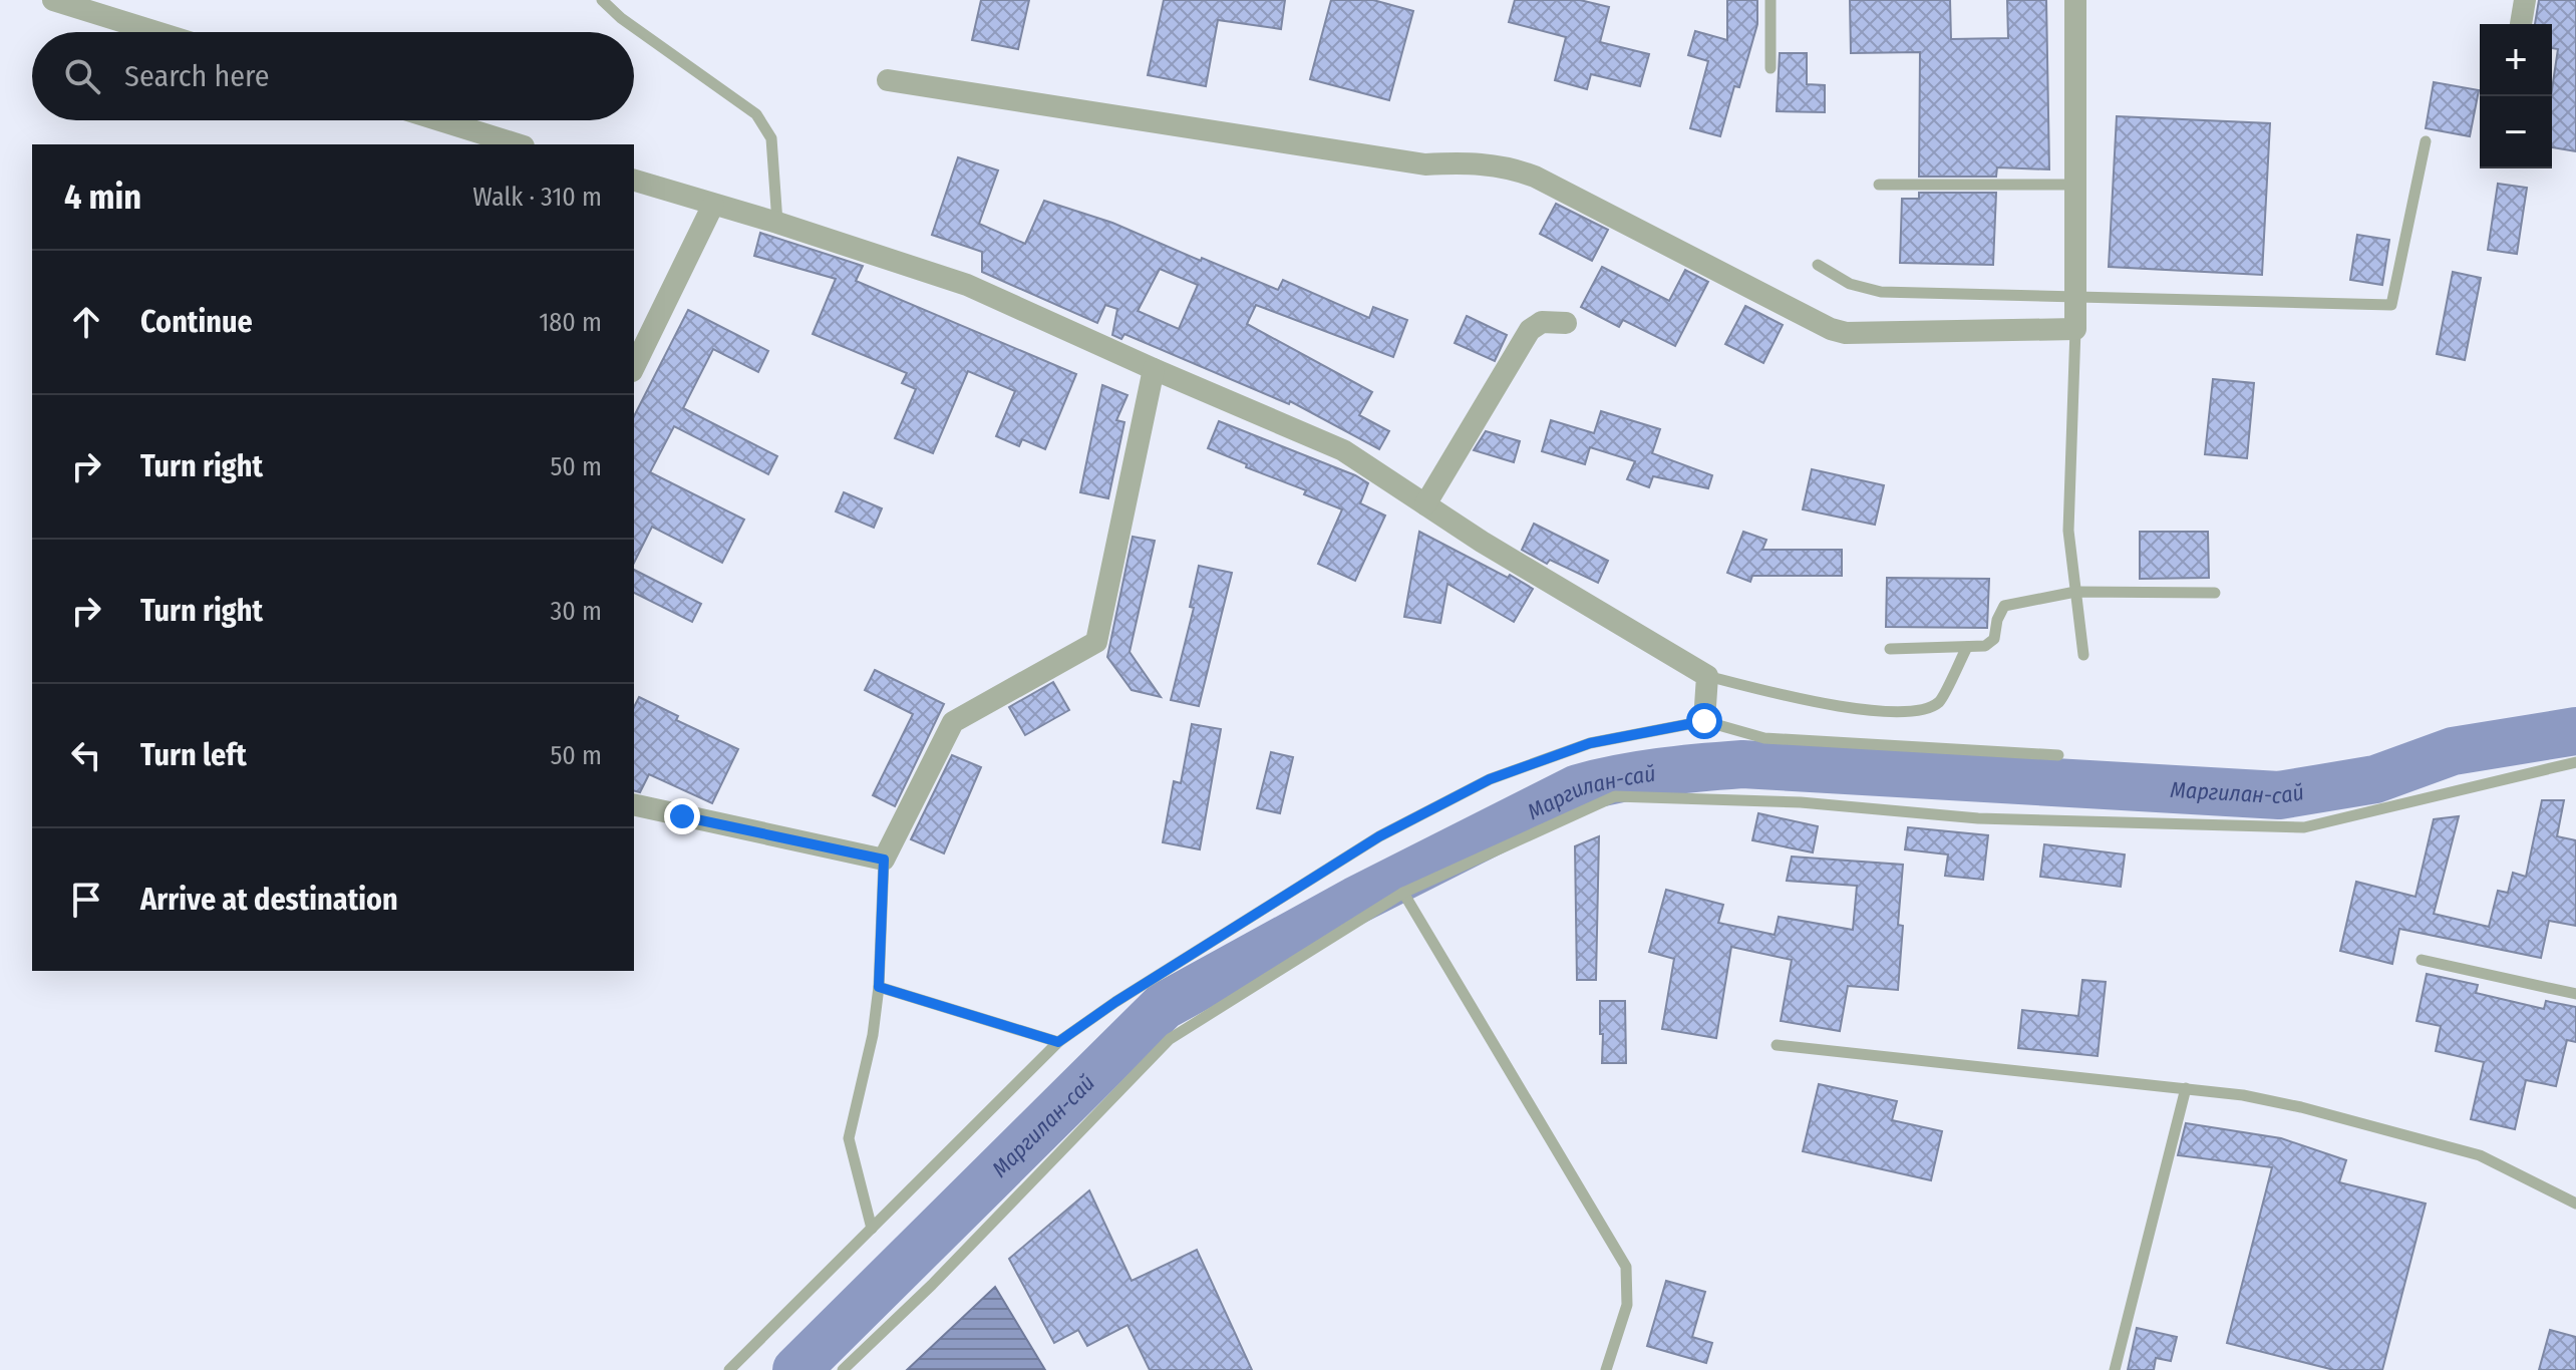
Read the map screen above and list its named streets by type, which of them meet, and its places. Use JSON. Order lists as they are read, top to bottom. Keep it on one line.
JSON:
{"water":["Маргилан-сай"],"page":{"map_buttons":["+","−"],"search":"Search here","heading":["4 min","Walk · 310 m"],"list":[["Continue","180 m"],["Turn right","50 m"],["Turn right","30 m"],["Turn left","50 m"],"Arrive at destination"]}}
